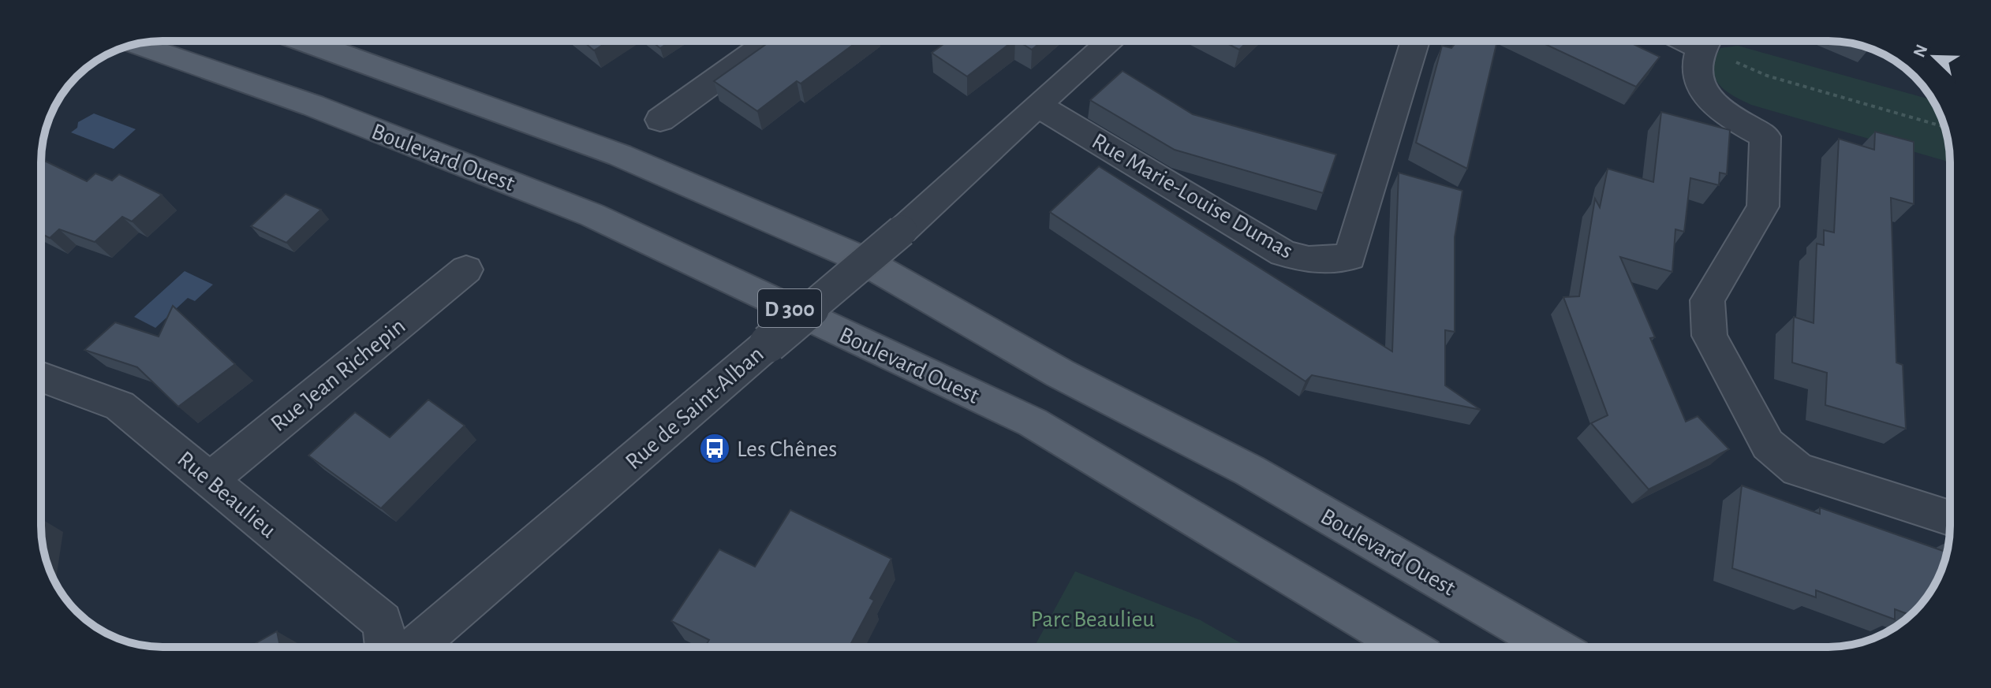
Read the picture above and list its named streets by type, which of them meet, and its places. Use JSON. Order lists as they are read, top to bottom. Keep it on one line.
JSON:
{"streets":{"main road":["Boulevard Ouest","D 300"],"street":["Rue Marie-Louise Dumas","Rue Jean Richepin","Rue de Saint-Alban","Rue Beaulieu"]},"crossings":[["Rue Marie-Louise Dumas","Rue de Saint-Alban"],["Rue Jean Richepin","Rue Beaulieu"]],"parks":["Parc Beaulieu"],"places":{"bus stop":["Les Chênes"]},"north":"top left"}
